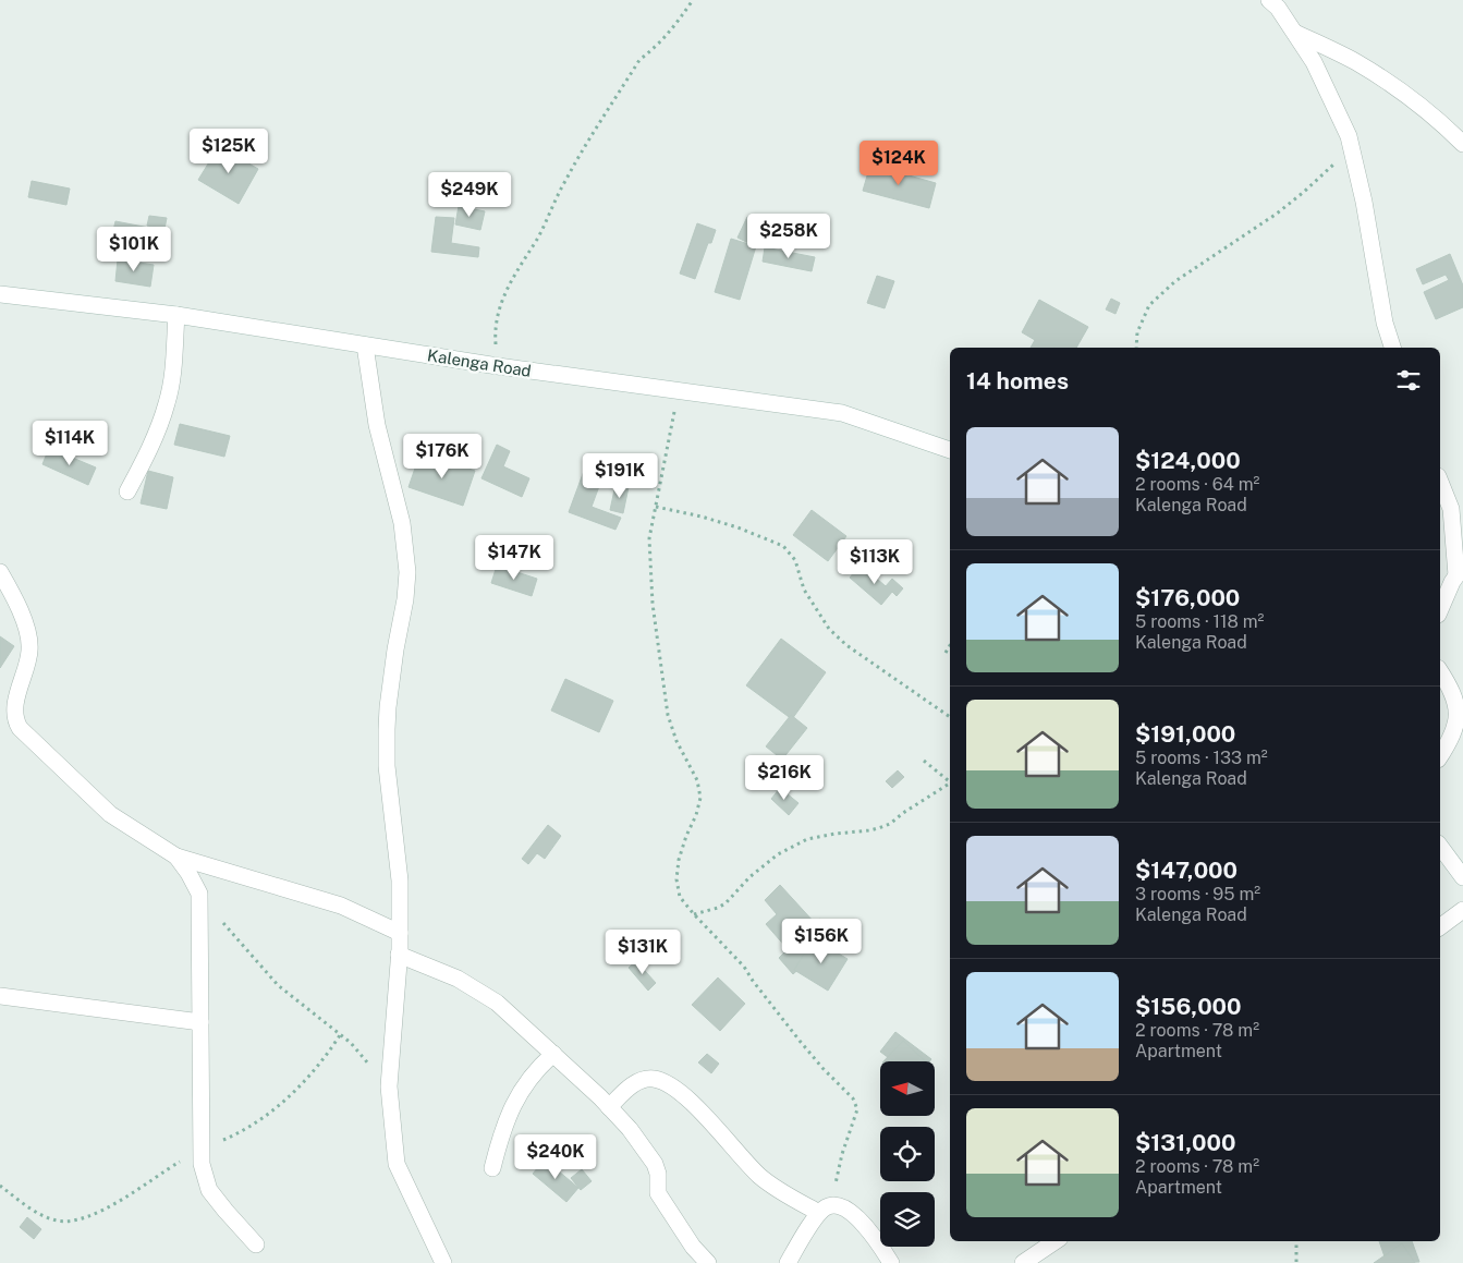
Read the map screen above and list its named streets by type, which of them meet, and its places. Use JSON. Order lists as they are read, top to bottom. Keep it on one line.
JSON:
{"streets":{"street":["Kalenga Road"]},"north":"left","page":{"price":["$125K","$124K","$249K","$258K","$101K","$114K","$176K","$191K","$147K","$113K","$216K","$156K","$131K","$240K"],"heading":"14 homes","list":[{"name":"$124,000","note":"2 rooms · 64 m² · Kalenga Road"},{"name":"$176,000","note":"5 rooms · 118 m² · Kalenga Road"},{"name":"$191,000","note":"5 rooms · 133 m² · Kalenga Road"},{"name":"$147,000","note":"3 rooms · 95 m² · Kalenga Road"},{"name":"$156,000","note":"2 rooms · 78 m² · Apartment"},{"name":"$131,000","note":"2 rooms · 78 m² · Apartment"}]}}
